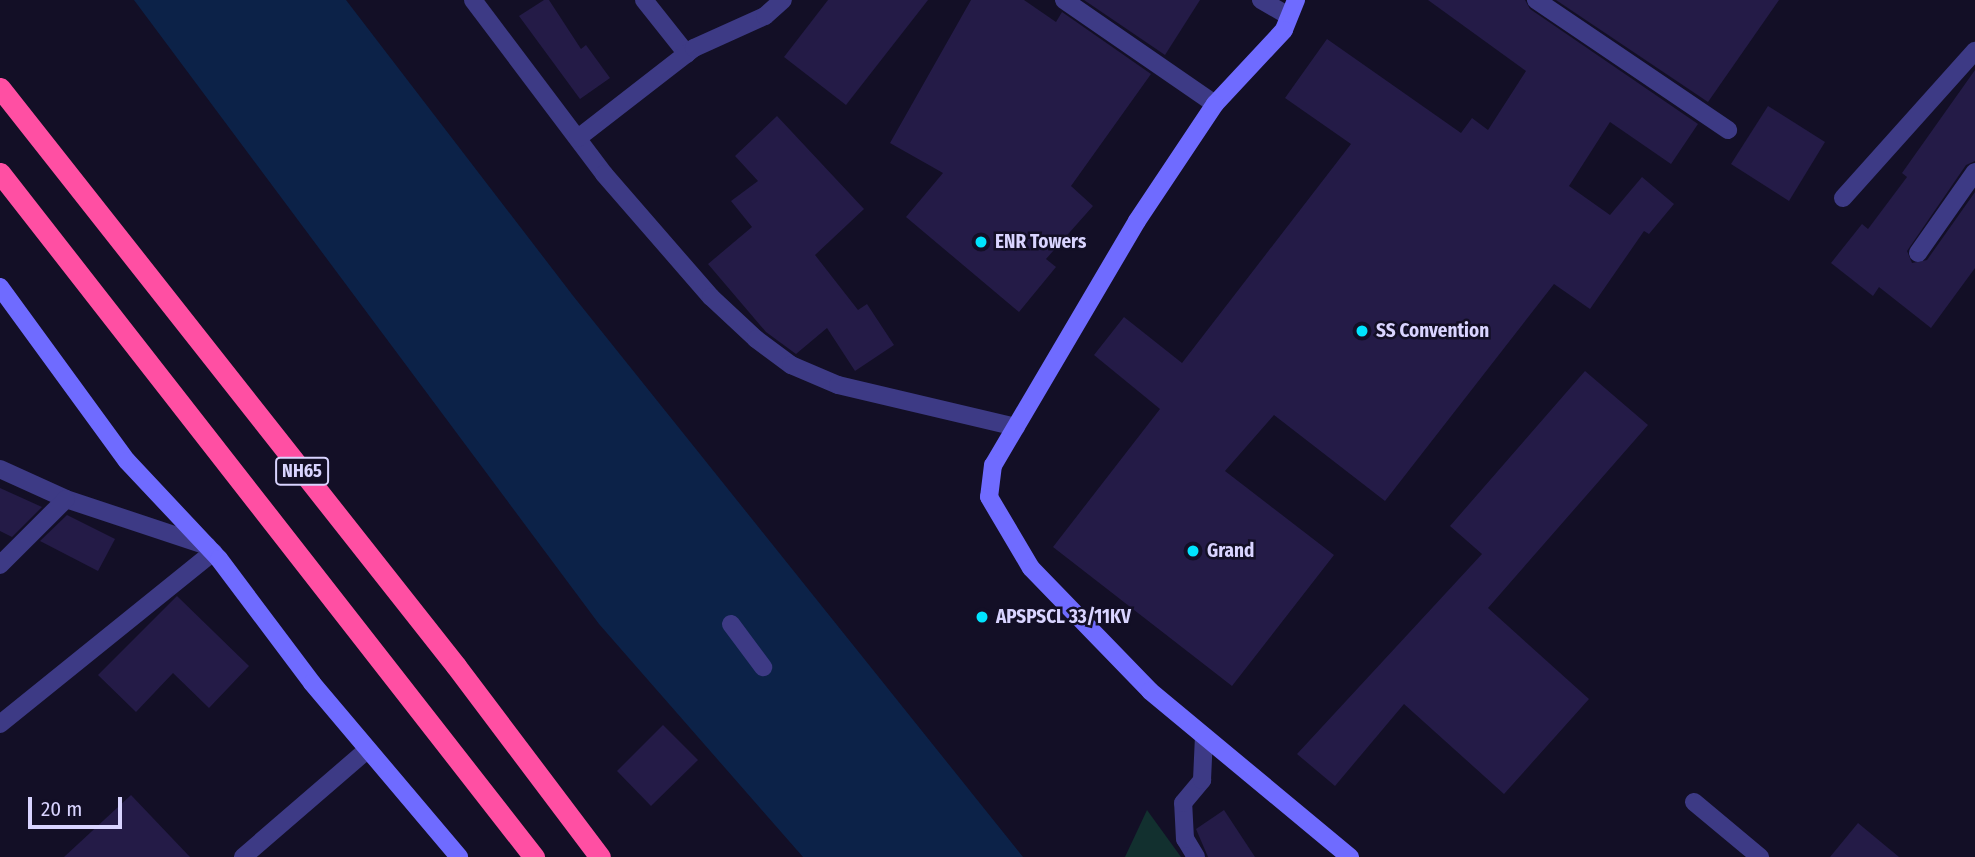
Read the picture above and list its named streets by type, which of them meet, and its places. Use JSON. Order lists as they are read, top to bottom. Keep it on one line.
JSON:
{"streets":{"highway":["NH65"]},"places":["ENR Towers","SS Convention","Grand","APSPSCL 33/11KV"],"scale_bar":"20 m"}
